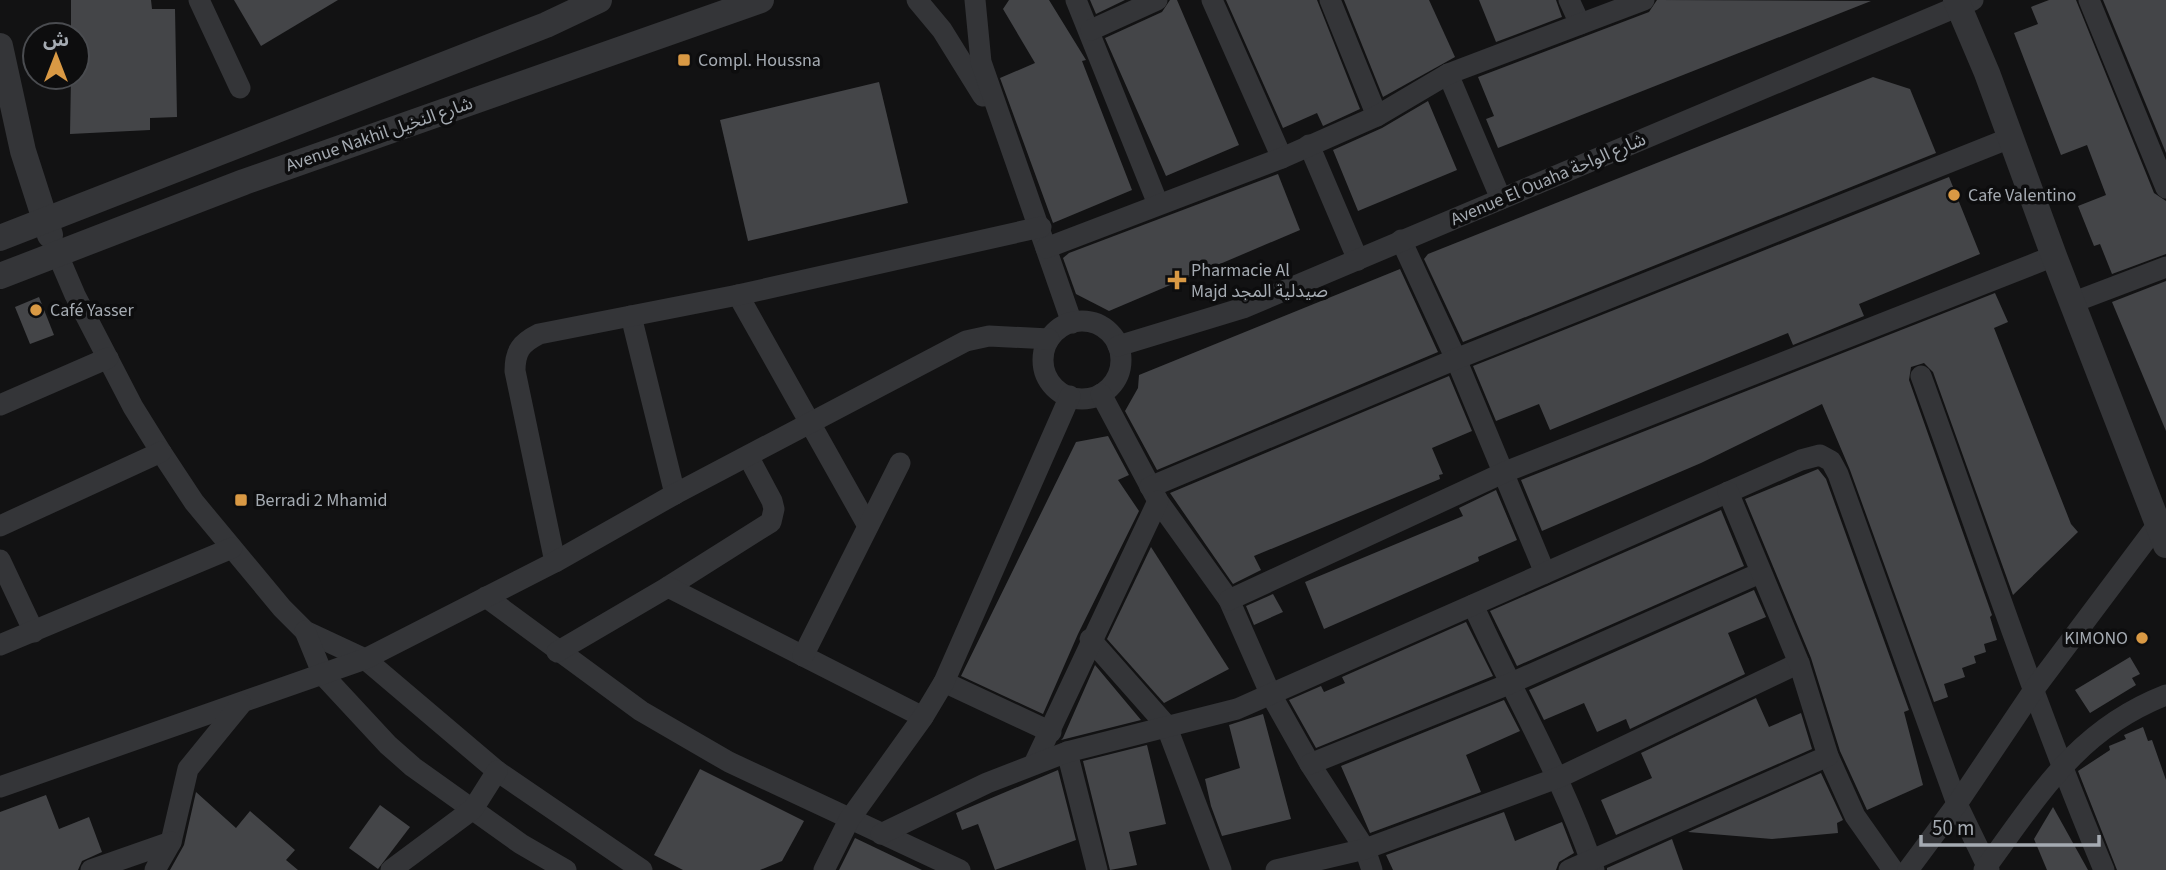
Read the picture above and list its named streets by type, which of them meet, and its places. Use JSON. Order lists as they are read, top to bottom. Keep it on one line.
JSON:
{"streets":{"street":["Avenue Nakhil شارع النخيل","Avenue El Ouaha شارع الواحة"]},"places":{"transit":["Compl. Houssna","Berradi 2 Mhamid"],"other":["Cafe Valentino","Café Yasser","KIMONO"],"health":["Pharmacie Al Majd صيدلية المجد"]},"scale_bar":"50 m","north":"top"}
